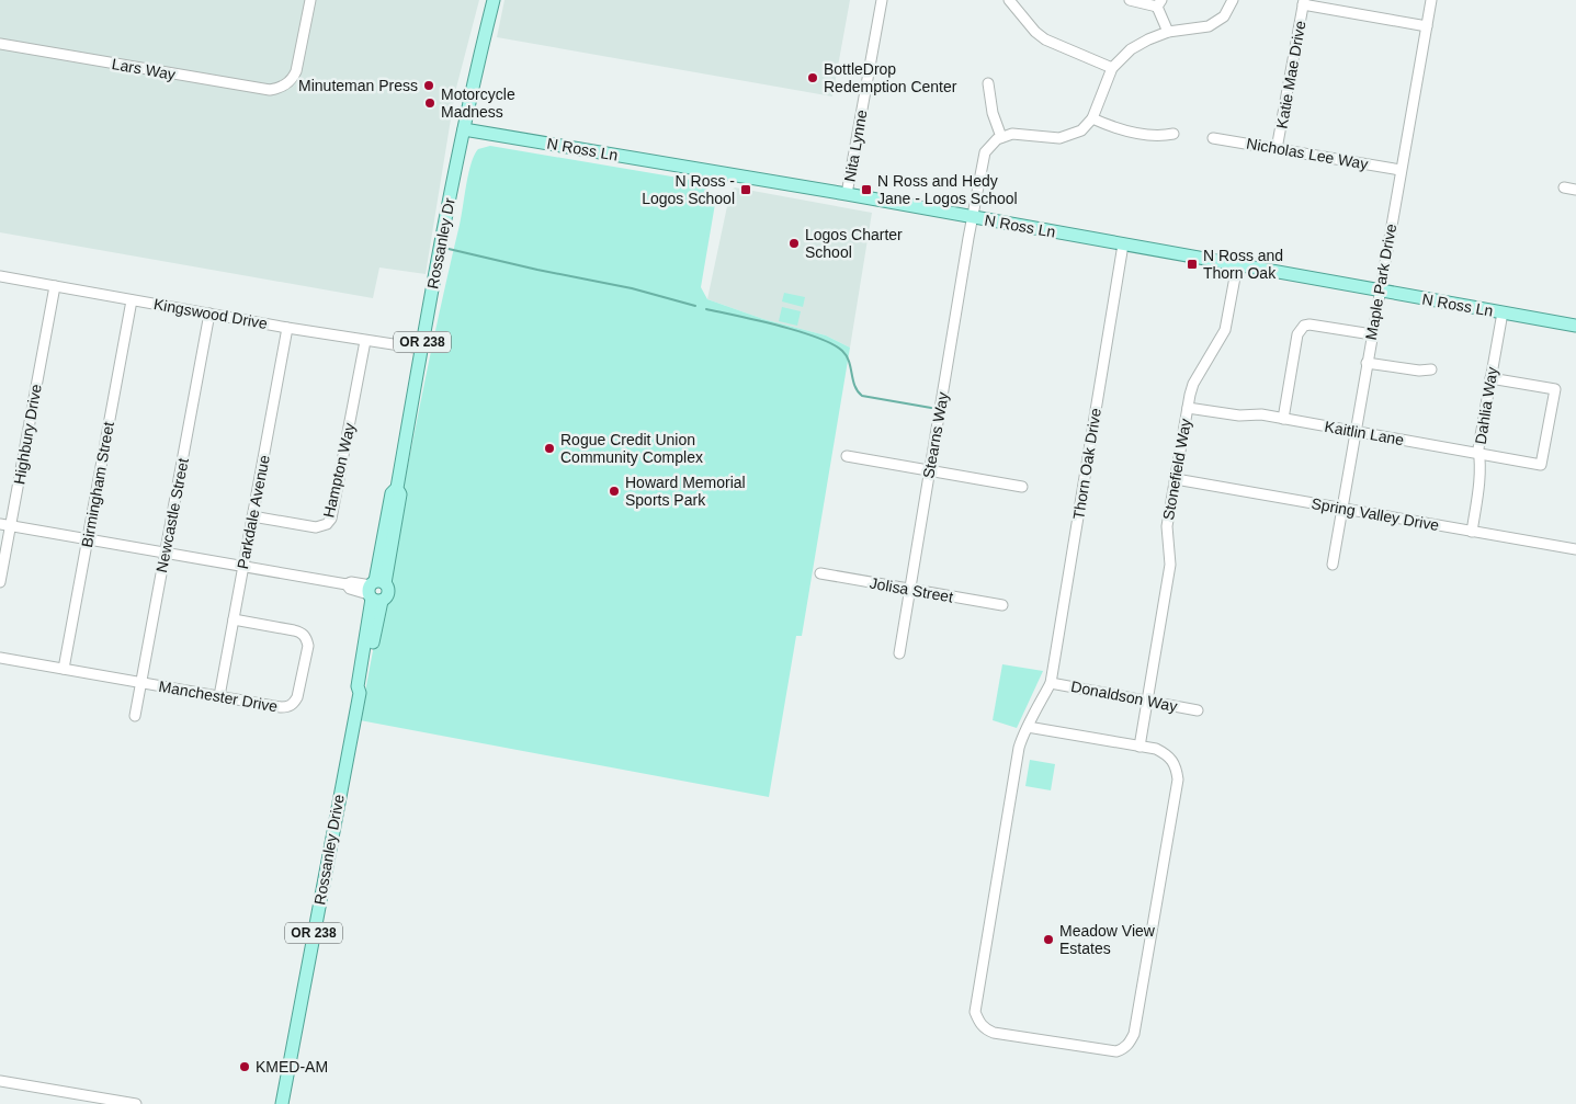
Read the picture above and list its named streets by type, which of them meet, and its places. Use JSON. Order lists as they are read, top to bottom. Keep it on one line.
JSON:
{"streets":{"main road":["N Ross Ln","Rossanley Dr","OR 238","Rossanley Drive"],"street":["Lars Way","Katie Mae Drive","Nita Lynne","Nicholas Lee Way","Maple Park Drive","Kingswood Drive","Dahlia Way","Kaitlin Lane","Highbury Drive","Stearns Way","Thorn Oak Drive","Stonefield Way","Hampton Way","Birmingham Street","Parkdale Avenue","Spring Valley Drive","Newcastle Street","Jolisa Street","Manchester Drive","Donaldson Way"]},"crossings":[["Katie Mae Drive","Nicholas Lee Way"],["Nita Lynne","N Ross Ln"],["N Ross Ln","Rossanley Dr"],["N Ross Ln","Maple Park Drive"],["N Ross Ln","Dahlia Way"],["N Ross Ln","Stearns Way"],["N Ross Ln","Thorn Oak Drive"],["N Ross Ln","Stonefield Way"],["Nicholas Lee Way","Maple Park Drive"],["Rossanley Dr","Kingswood Drive"],["Rossanley Dr","Rossanley Drive"],["Maple Park Drive","Kaitlin Lane"],["Maple Park Drive","Spring Valley Drive"],["Kingswood Drive","Highbury Drive"],["Kingswood Drive","Hampton Way"],["Kingswood Drive","Birmingham Street"],["Kingswood Drive","Parkdale Avenue"],["Kingswood Drive","Newcastle Street"],["Dahlia Way","Kaitlin Lane"],["Dahlia Way","Spring Valley Drive"],["Kaitlin Lane","Stonefield Way"],["Stearns Way","Jolisa Street"],["Thorn Oak Drive","Stonefield Way"],["Thorn Oak Drive","Donaldson Way"],["Stonefield Way","Spring Valley Drive"],["Stonefield Way","Donaldson Way"],["Hampton Way","Parkdale Avenue"],["Birmingham Street","Manchester Drive"],["Parkdale Avenue","Manchester Drive"],["Newcastle Street","Manchester Drive"]],"places":{"other":["BottleDrop Redemption Center","Minuteman Press","Motorcycle Madness","Logos Charter School","Rogue Credit Union Community Complex","Howard Memorial Sports Park","Meadow View Estates","KMED-AM"],"transit":["N Ross - Logos School","N Ross and Hedy Jane - Logos School","N Ross and Thorn Oak"]}}
